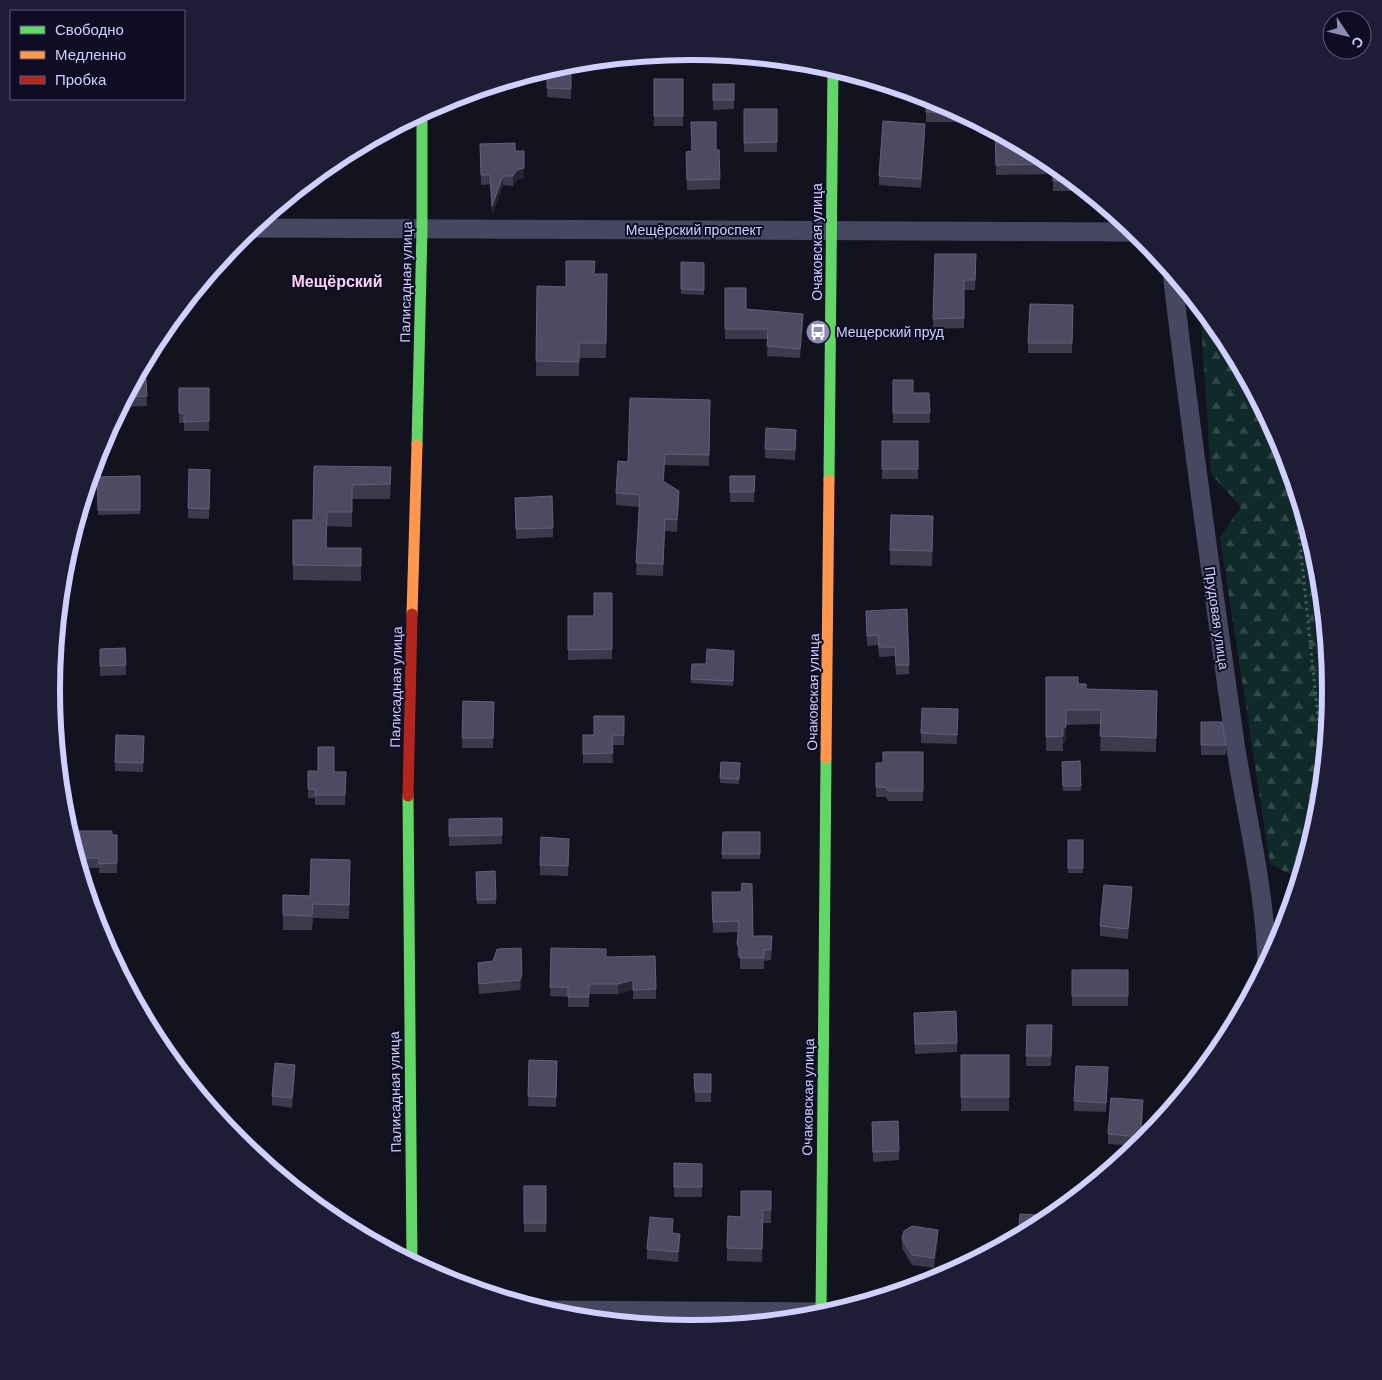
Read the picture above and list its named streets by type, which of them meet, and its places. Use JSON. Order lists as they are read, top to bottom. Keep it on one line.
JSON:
{"streets":{"street":["Мещёрский проспект","Очаковская улица","Палисадная улица","Прудовая улица"]},"crossings":[["Мещёрский проспект","Очаковская улица"],["Мещёрский проспект","Палисадная улица"]],"districts":["Мещёрский"],"places":{"bus stop":["Мещерский пруд"]},"legend":["Свободно","Медленно","Пробка"],"north":"bottom right"}
